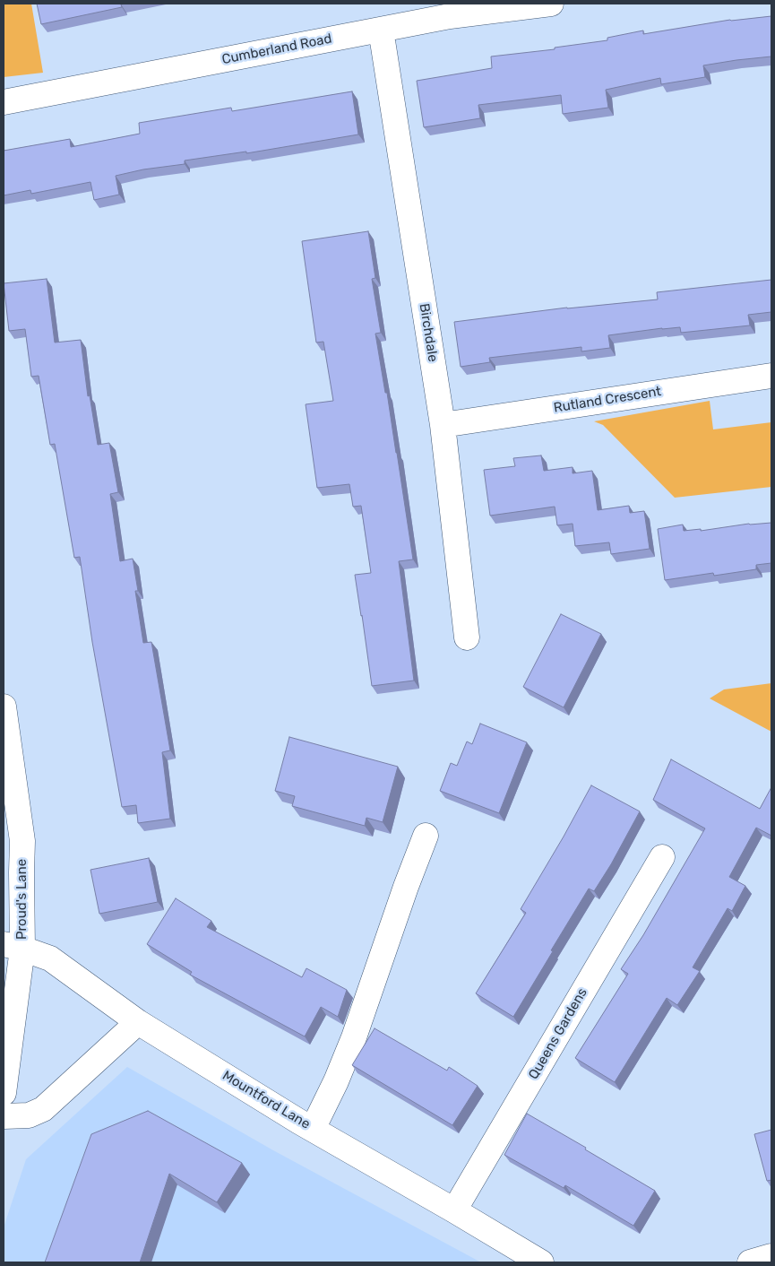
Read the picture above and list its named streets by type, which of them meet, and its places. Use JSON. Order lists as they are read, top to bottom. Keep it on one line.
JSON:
{"streets":{"street":["Cumberland Road","Birchdale","Rutland Crescent","Proud's Lane","Queens Gardens","Mountford Lane"]},"crossings":[["Cumberland Road","Birchdale"],["Birchdale","Rutland Crescent"],["Proud's Lane","Mountford Lane"],["Queens Gardens","Mountford Lane"]]}
